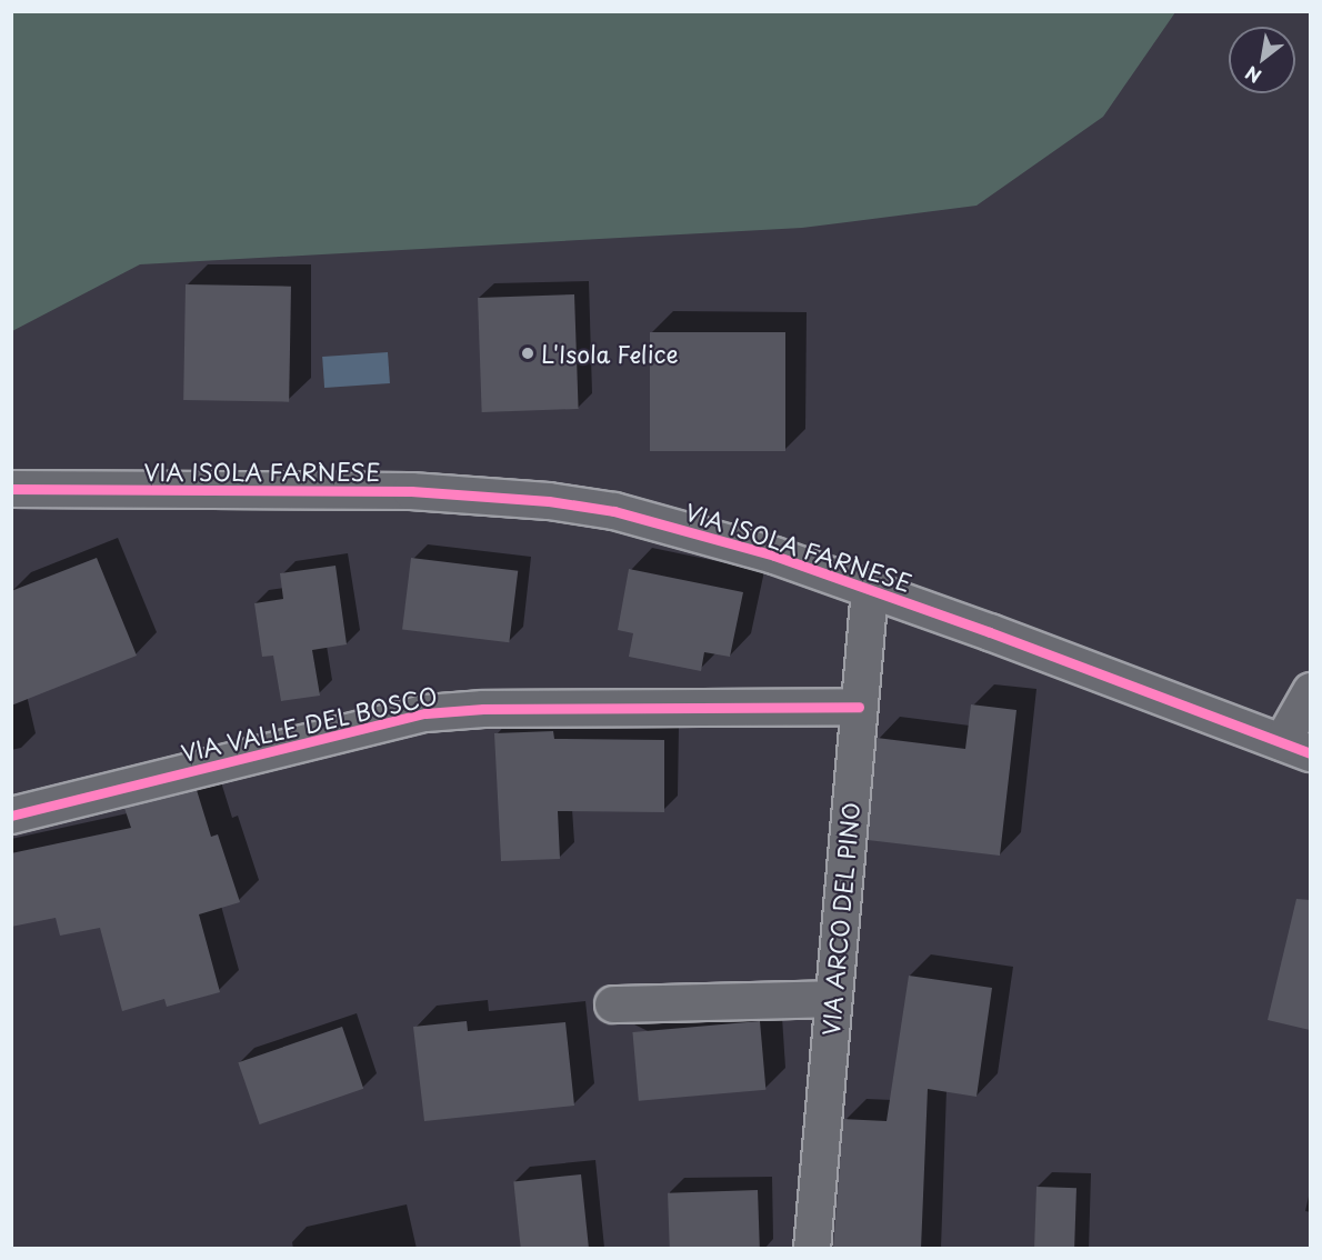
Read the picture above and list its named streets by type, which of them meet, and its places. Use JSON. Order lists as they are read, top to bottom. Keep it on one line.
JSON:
{"streets":{"street":["VIA ISOLA FARNESE","VIA VALLE DEL BOSCO","VIA ARCO DEL PINO"]},"crossings":[["VIA ISOLA FARNESE","VIA ARCO DEL PINO"],["VIA VALLE DEL BOSCO","VIA ARCO DEL PINO"]],"places":["L'Isola Felice"],"north":"bottom left"}
